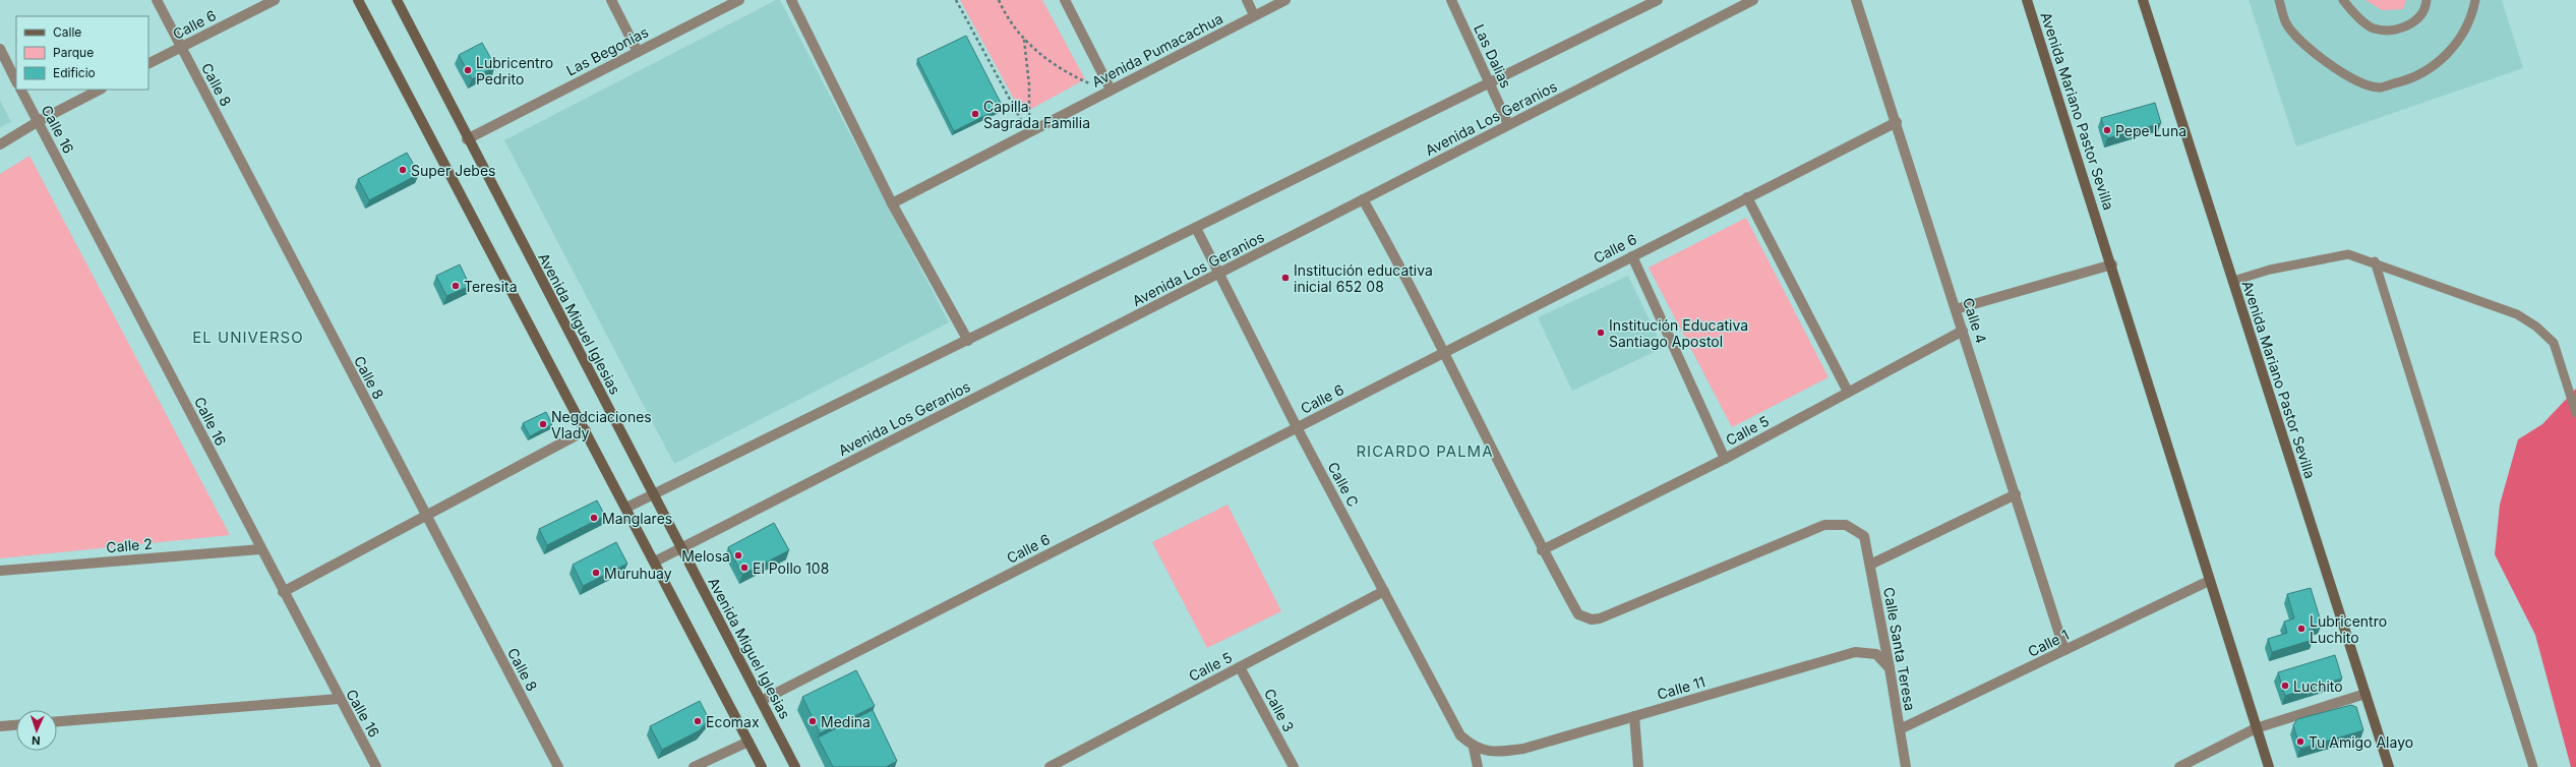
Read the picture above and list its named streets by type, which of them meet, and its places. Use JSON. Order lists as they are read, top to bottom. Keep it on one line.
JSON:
{"streets":{"main road":["Avenida Mariano Pastor Sevilla","Avenida Miguel Iglesias"],"street":["Calle 6","Avenida Pumacachua","Las Begonias","Las Dalias","Calle 8","Avenida Los Geranios","Calle 16","Calle 4","Calle 5","Calle C","Calle 2","Calle 1","Calle Santa Teresa","Calle 11","Calle 3"]},"crossings":[["Calle 6","Calle 8"],["Calle 6","Calle 4"],["Calle 6","Avenida Miguel Iglesias"],["Calle 6","Calle C"],["Las Begonias","Avenida Miguel Iglesias"],["Las Dalias","Avenida Los Geranios"],["Avenida Mariano Pastor Sevilla","Calle 1"],["Avenida Los Geranios","Avenida Miguel Iglesias"],["Avenida Los Geranios","Calle C"],["Calle 16","Calle 2"],["Calle 4","Calle 5"],["Calle 4","Calle 1"],["Calle 5","Calle C"],["Calle 5","Calle Santa Teresa"],["Calle 5","Calle 3"],["Calle C","Calle 11"],["Calle 1","Calle Santa Teresa"],["Calle Santa Teresa","Calle 11"]],"districts":["EL UNIVERSO","RICARDO PALMA"],"places":["Lubricentro Pedrito","Capilla Sagrada Familia","Pepe Luna","Super Jebes","Institución educativa inicial 652 08","Teresita","Institución Educativa Santiago Apostol","Negdciaciones Vlady","Manglares","Melosa","El Pollo 108","Muruhuay","Lubricentro Luchito","Luchito","Ecomax","Medina","Tu Amigo Alayo"],"legend":["Calle","Parque","Edificio"],"north":"bottom"}
